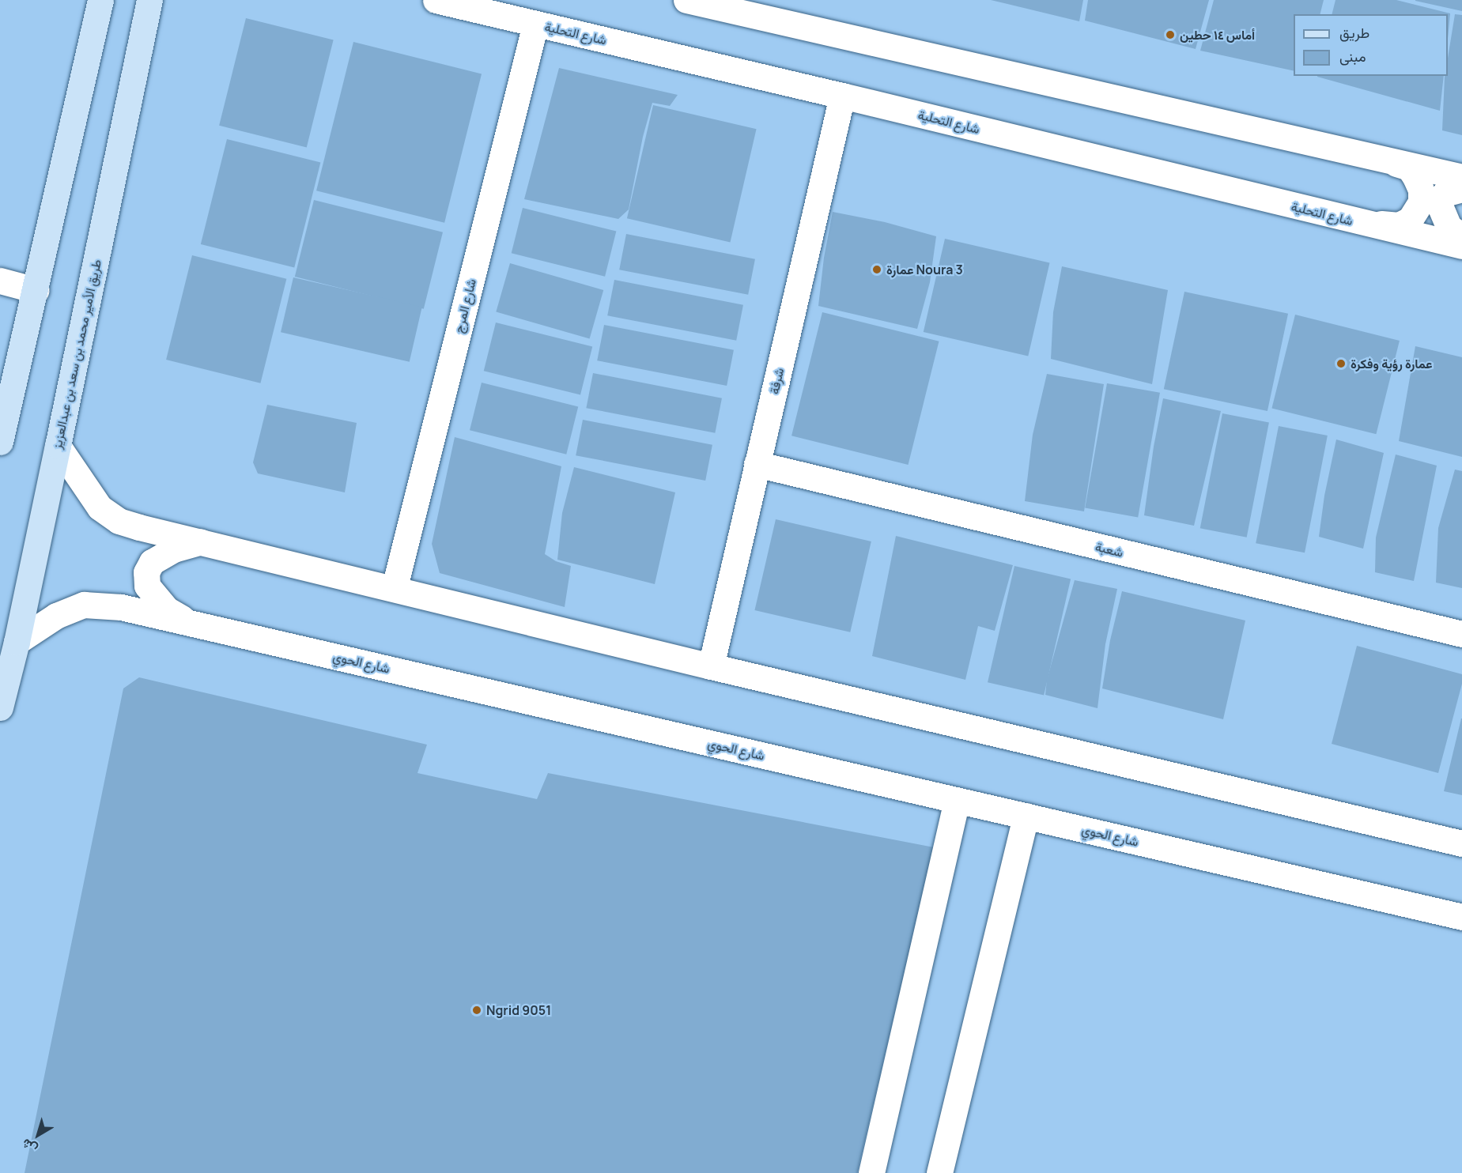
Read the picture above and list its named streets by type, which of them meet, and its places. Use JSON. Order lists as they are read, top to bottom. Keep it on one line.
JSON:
{"streets":{"main road":["طريق الأمير محمد بن سعد بن عبدالعزيز"],"street":["شارع التحلية","شارع المرج","شرفة","شعبة","شارع الحوي"]},"crossings":[["شارع التحلية","شارع المرج"],["شارع التحلية","شرفة"],["طريق الأمير محمد بن سعد بن عبدالعزيز","شارع الحوي"],["شرفة","شعبة"]],"places":["أماس ١٤ حطين","عمارة Noura 3","عمارة رؤية وفكرة","Ngrid 9051"],"legend":["طريق","مبنى"],"north":"bottom left"}
